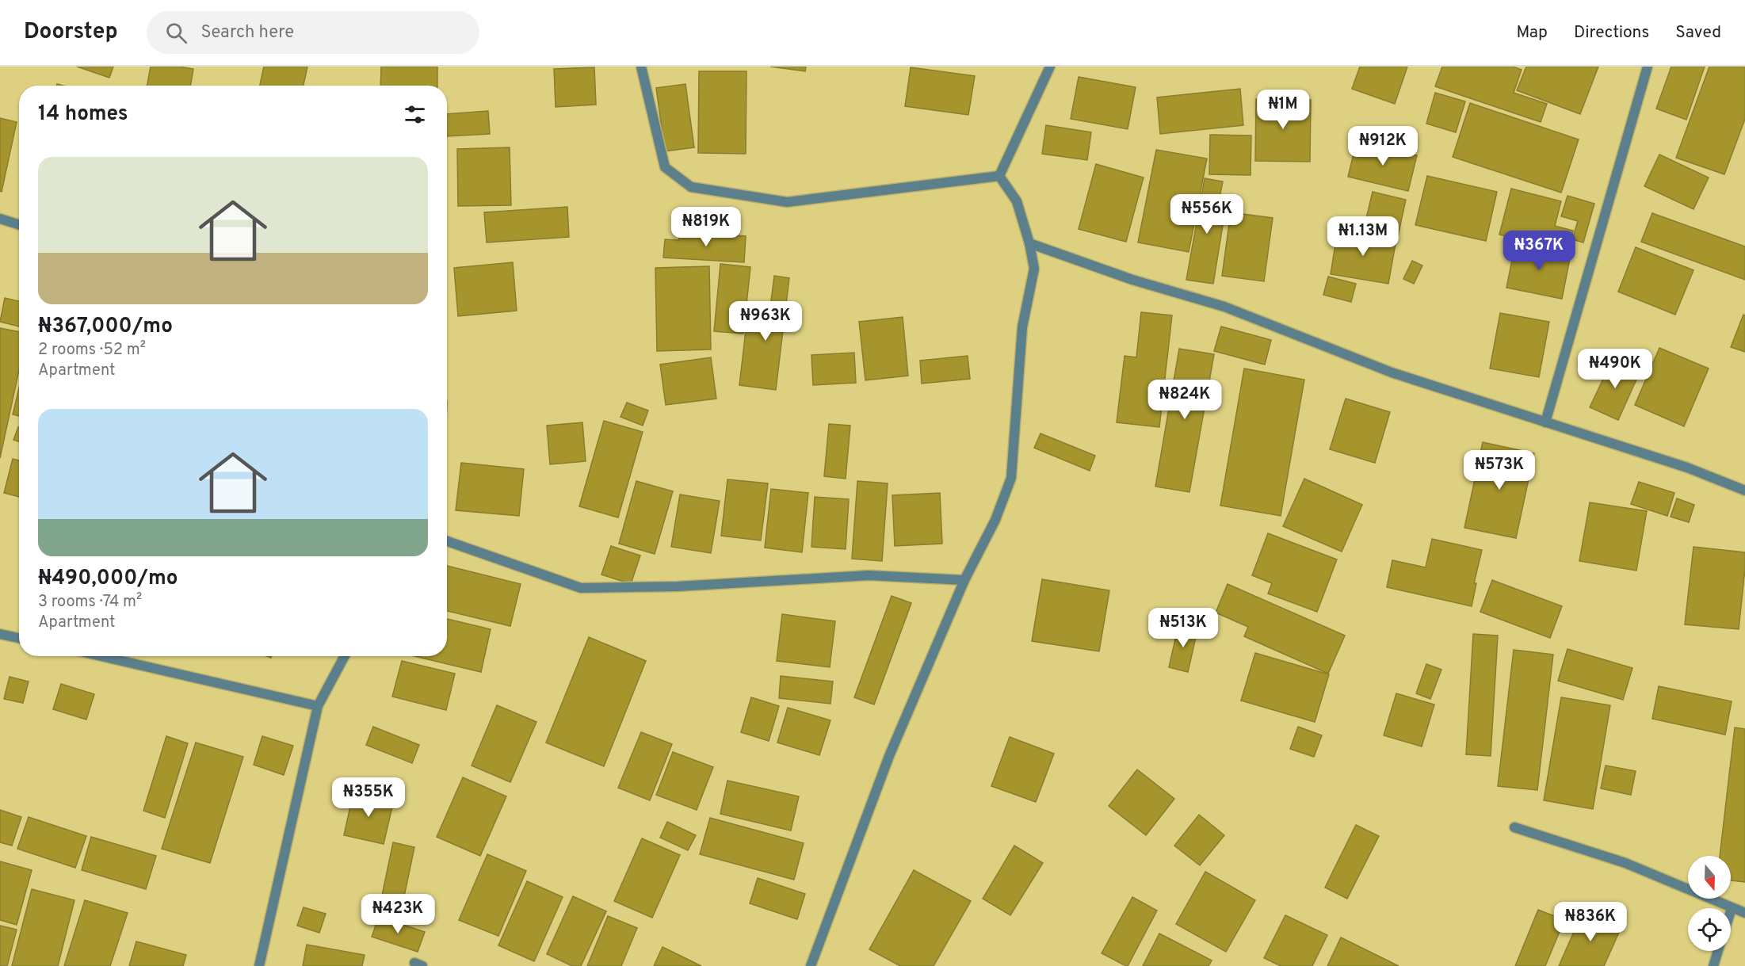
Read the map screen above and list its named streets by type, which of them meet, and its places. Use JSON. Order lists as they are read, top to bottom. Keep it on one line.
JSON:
{"north":"bottom","page":{"header":"Doorstep","search":"Search here","nav":["Map","Directions","Saved"],"heading":"14 homes","price":["₦1M","₦912K","₦556K","₦819K","₦1.13M","₦367K","₦963K","₦490K","₦824K","₦573K","₦513K","₦355K","₦423K","₦836K"],"list":[{"name":"₦367,000/mo","note":"2 rooms · 52 m² · Apartment"},{"name":"₦490,000/mo","note":"3 rooms · 74 m² · Apartment"}]}}
